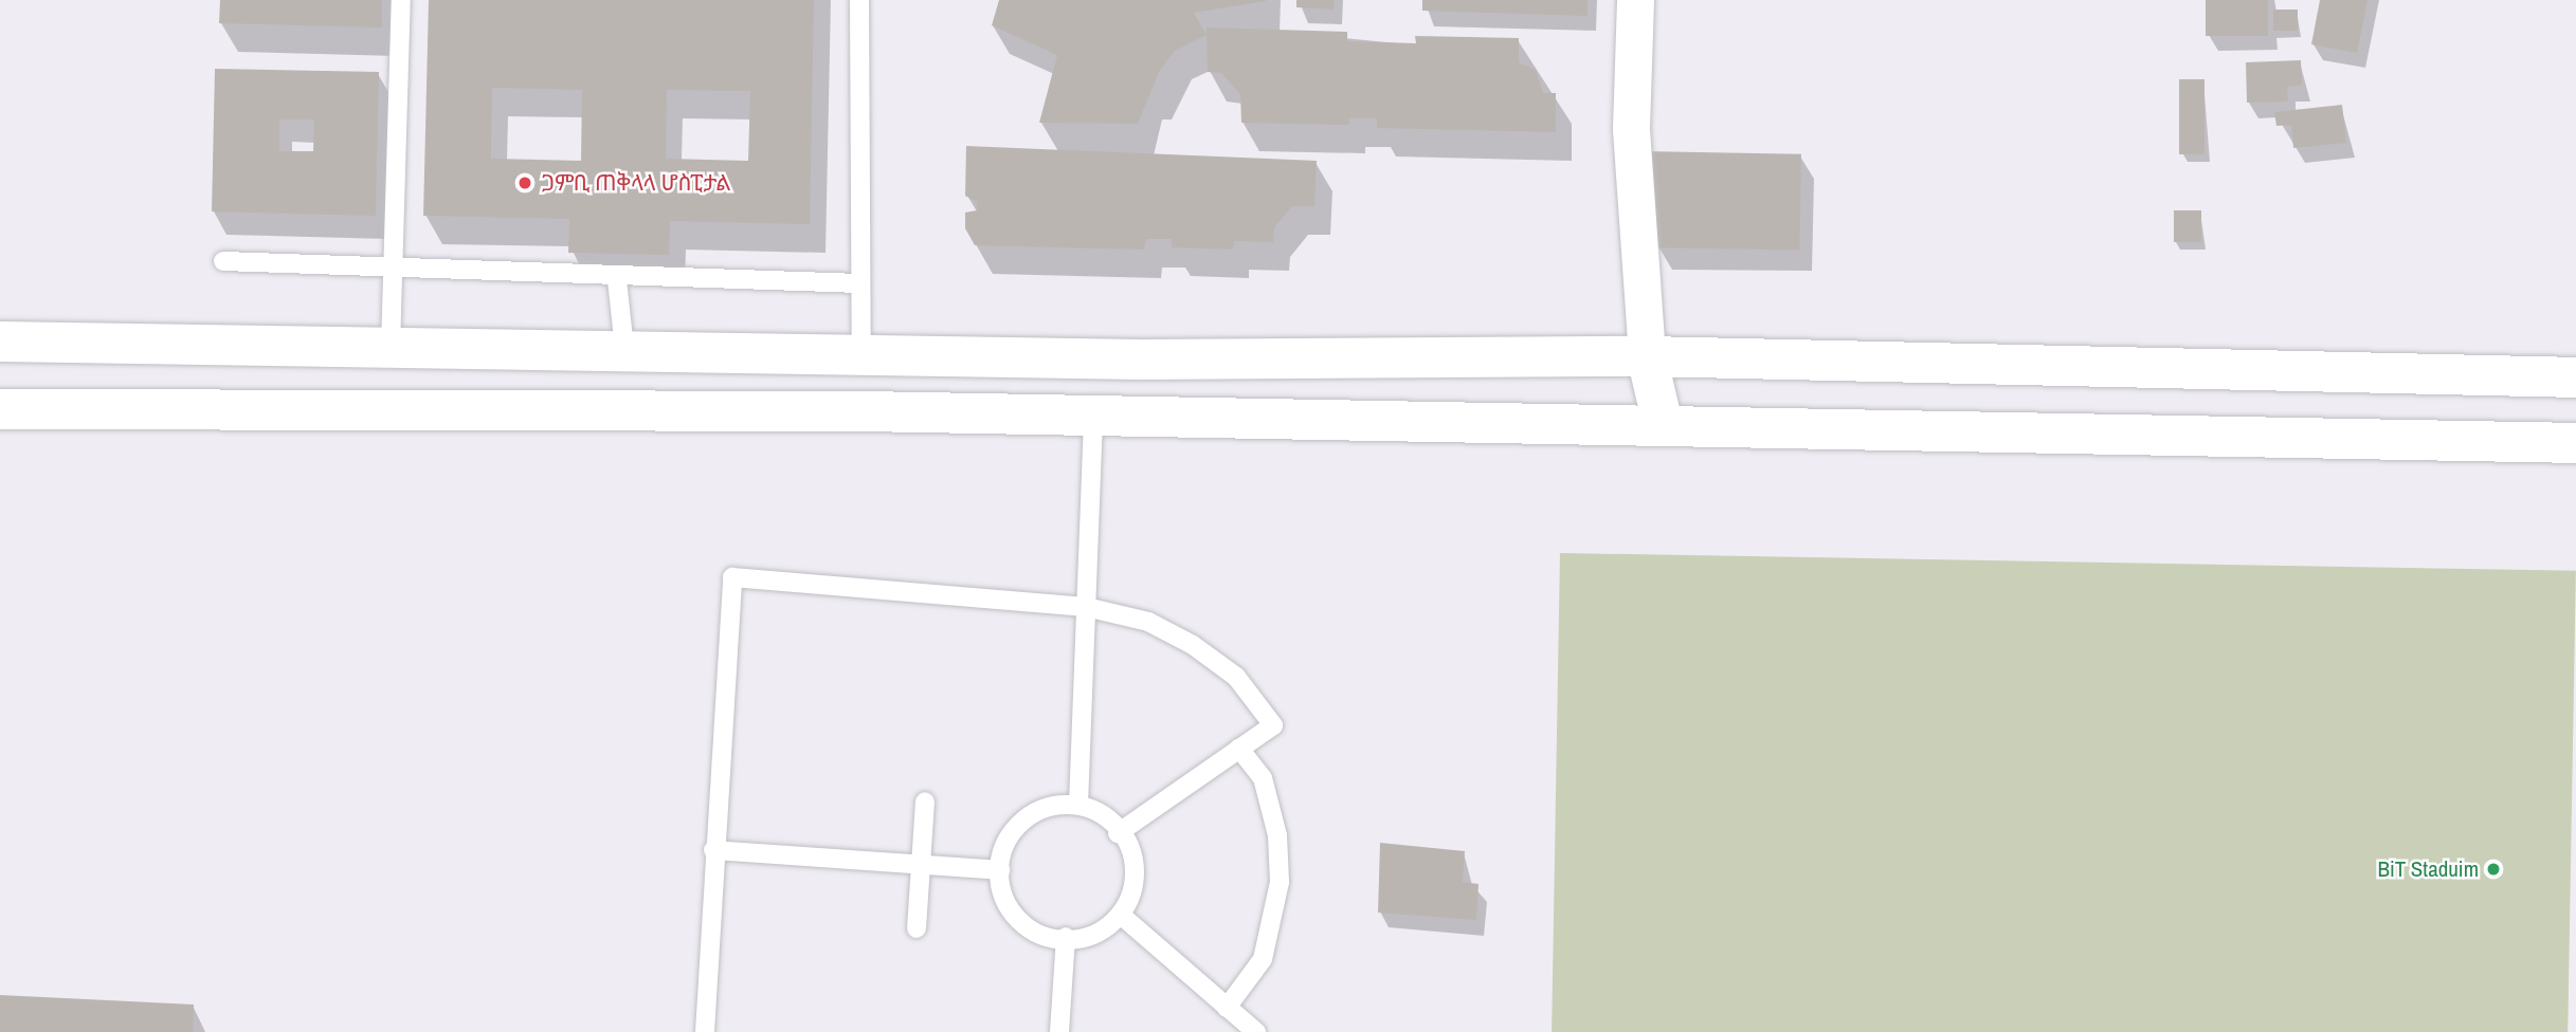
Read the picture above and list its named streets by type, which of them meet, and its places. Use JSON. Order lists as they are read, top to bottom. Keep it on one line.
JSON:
{"places":["ጋምቢ ጠቅላላ ሆስፒታል","BiT Staduim"]}
